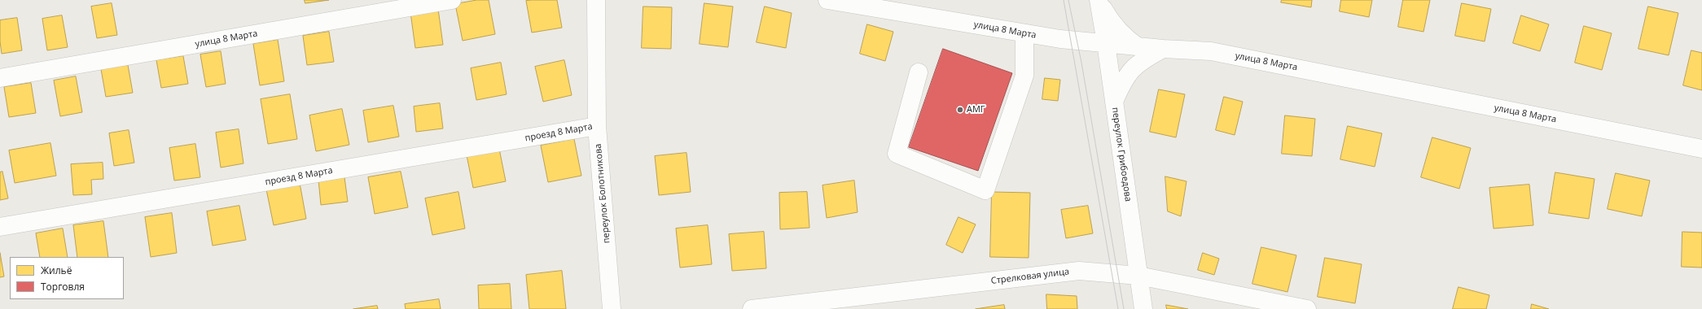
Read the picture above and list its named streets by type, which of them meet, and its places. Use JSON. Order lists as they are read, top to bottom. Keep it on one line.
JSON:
{"streets":{"street":["улица 8 Марта","проезд 8 Марта","переулок Грибоедова","переулок Болотникова","Стрелковая улица"]},"crossings":[["улица 8 Марта","переулок Грибоедова"],["проезд 8 Марта","переулок Болотникова"],["переулок Грибоедова","Стрелковая улица"]],"places":["АМГ"],"legend":["Жильё","Торговля"]}
